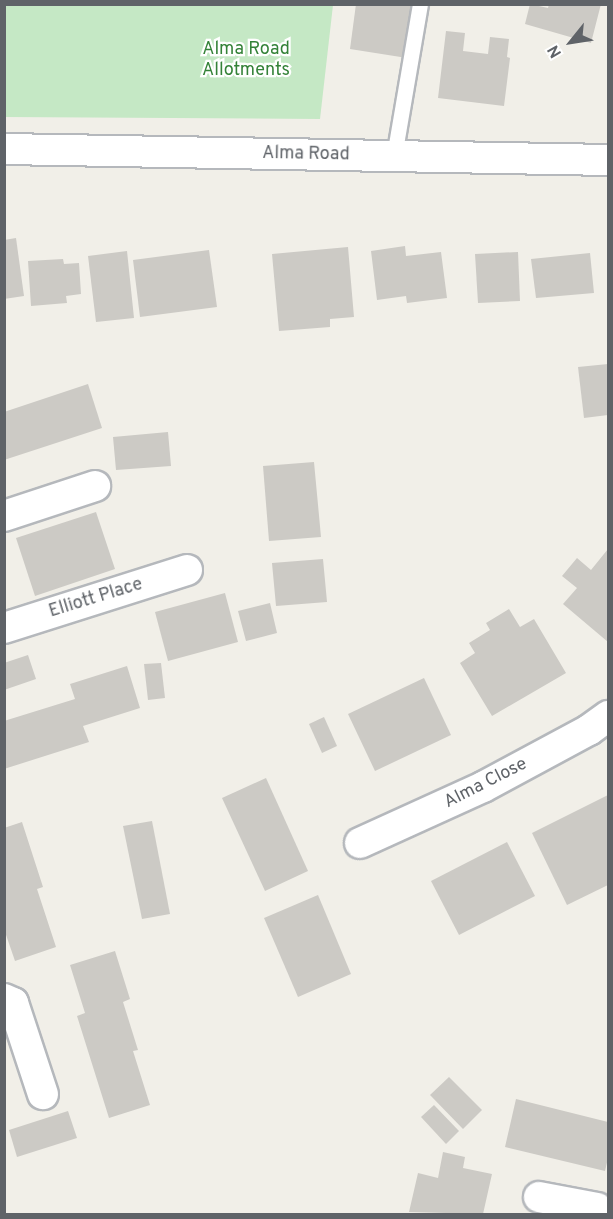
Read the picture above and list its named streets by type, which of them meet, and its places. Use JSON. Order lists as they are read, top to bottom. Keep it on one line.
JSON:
{"streets":{"street":["Alma Road","Elliott Place","Alma Close"]},"parks":["Alma Road Allotments"],"north":"bottom left"}
